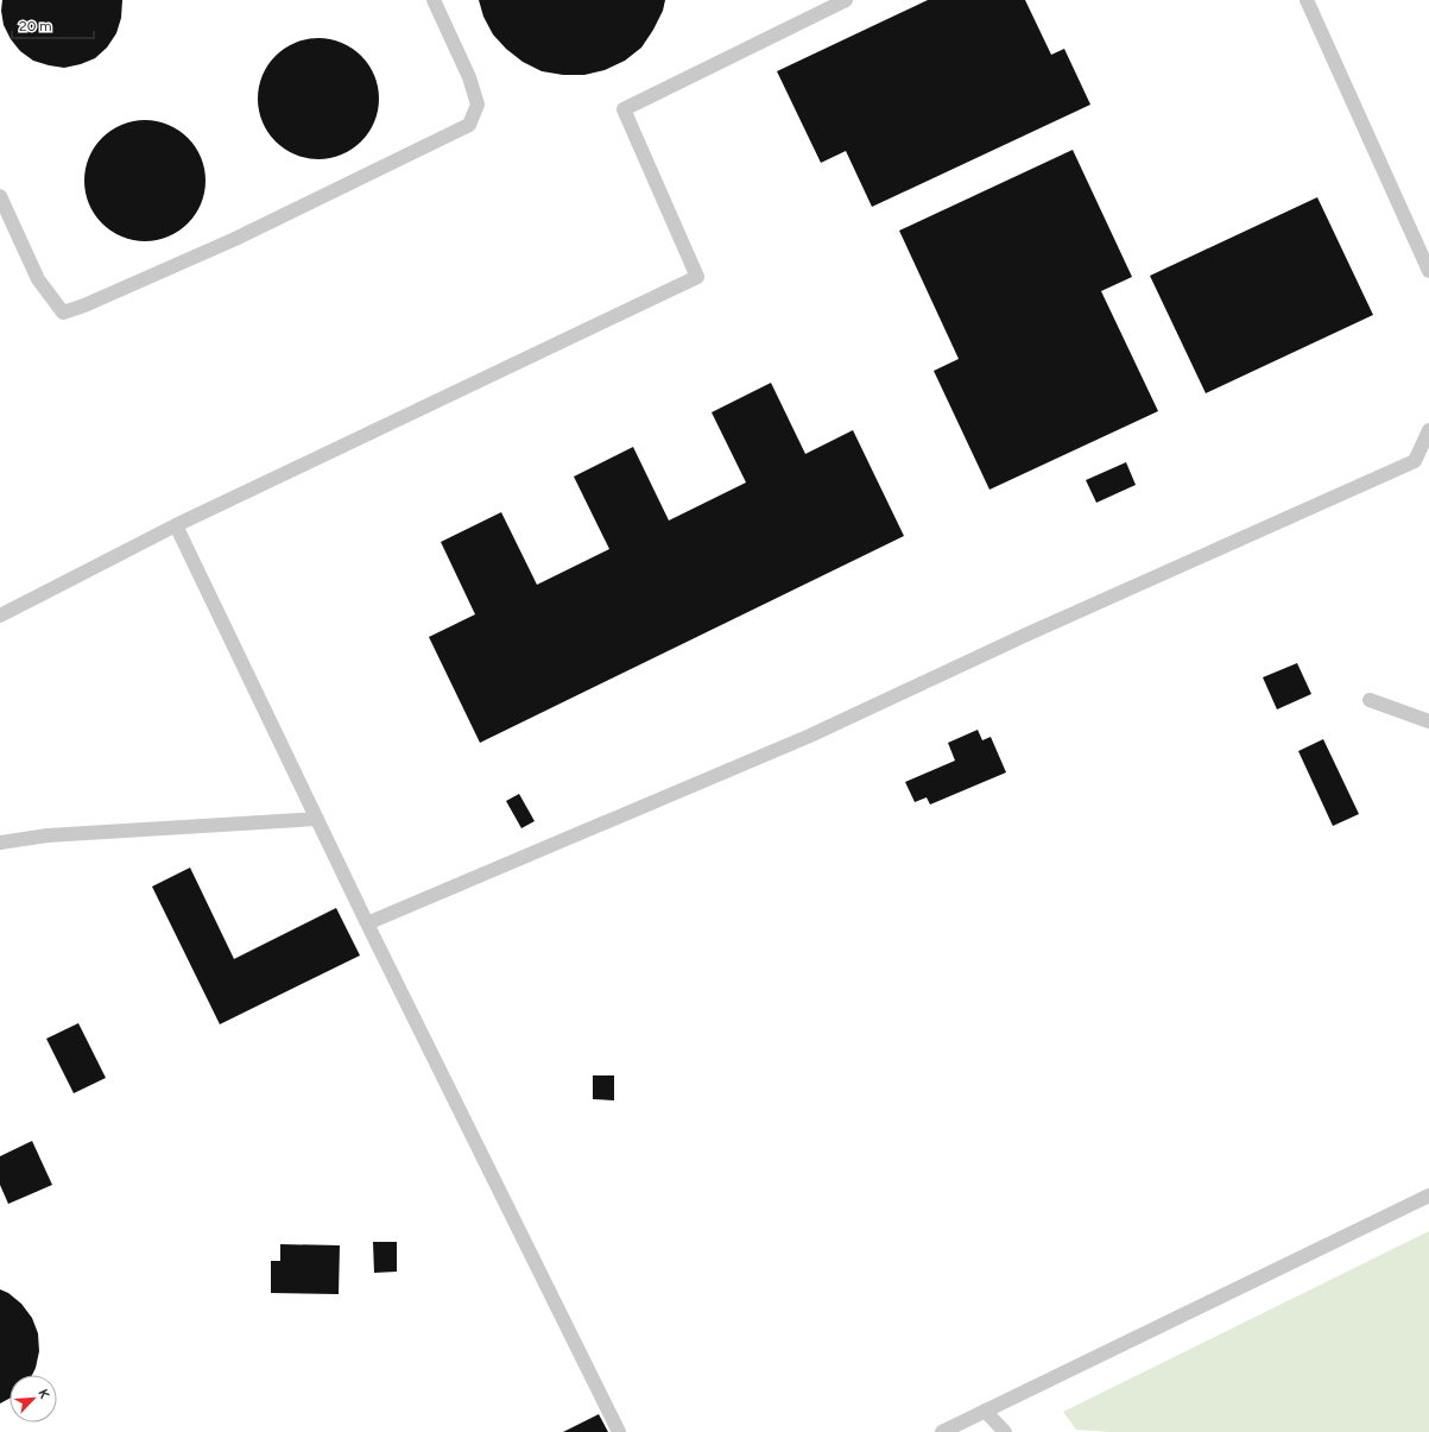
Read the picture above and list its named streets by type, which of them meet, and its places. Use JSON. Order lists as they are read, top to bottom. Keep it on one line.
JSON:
{"scale_bar":"20 m","north":"top right"}
